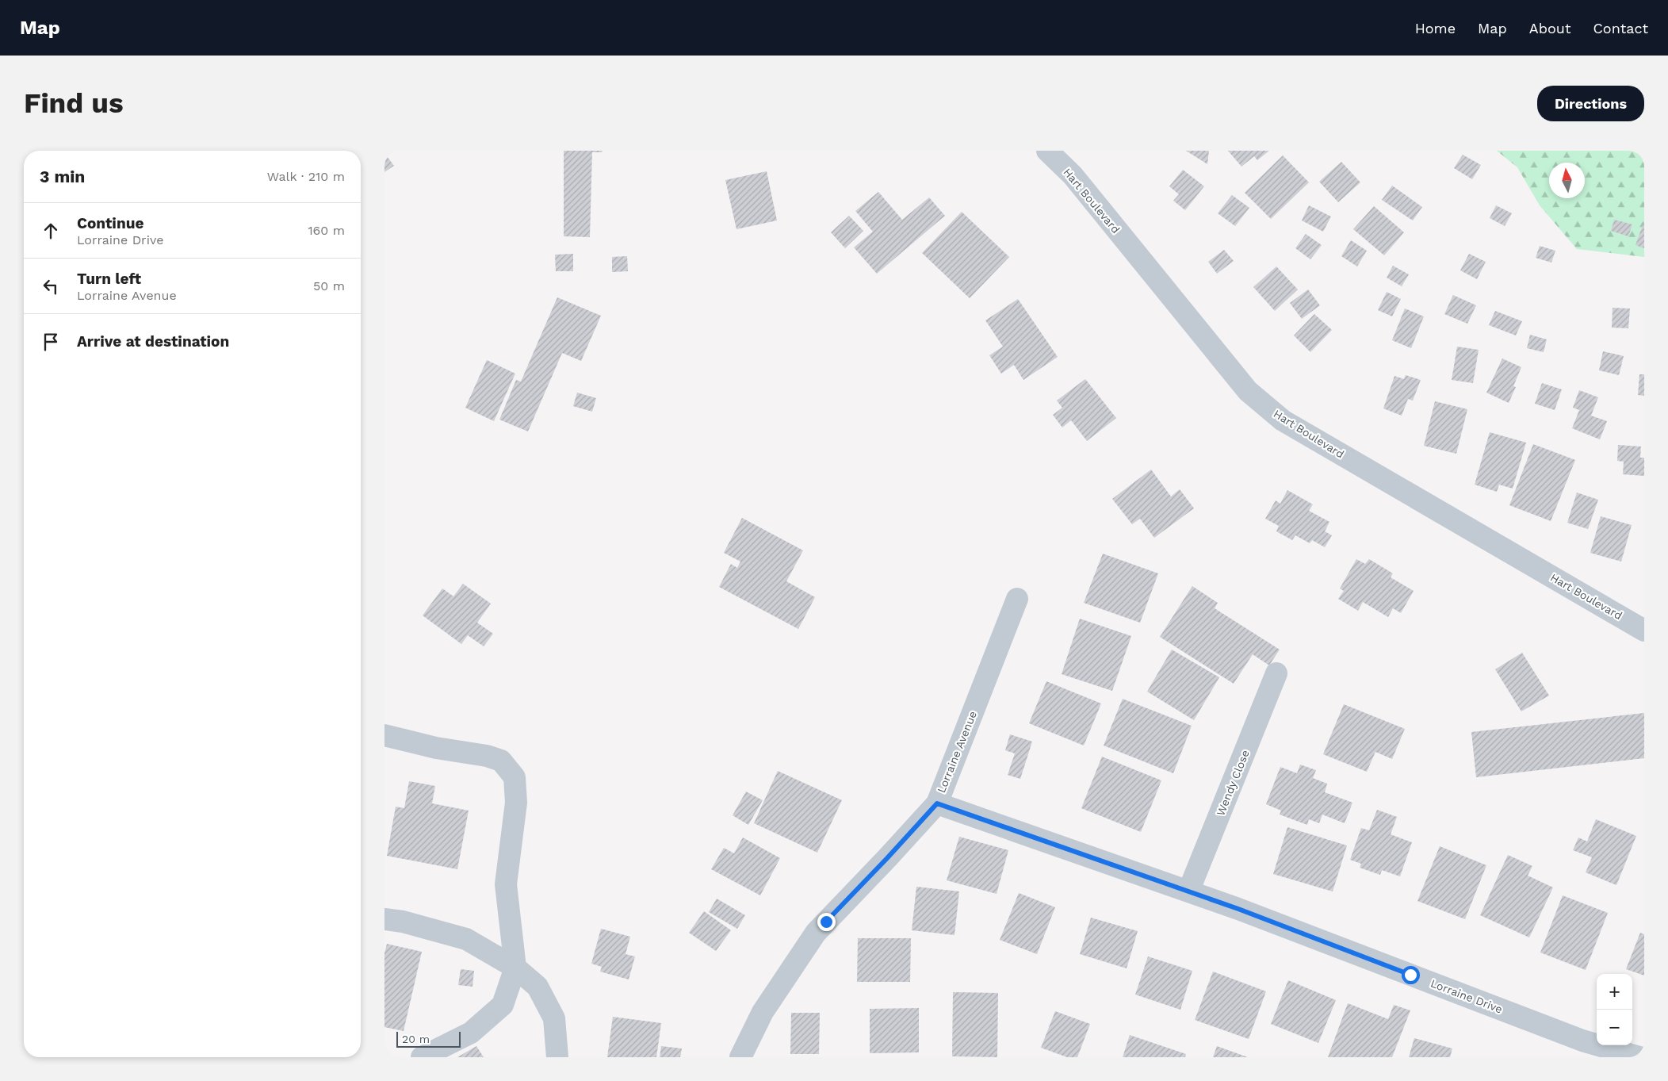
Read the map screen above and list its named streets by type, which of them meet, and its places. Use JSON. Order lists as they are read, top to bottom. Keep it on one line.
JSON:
{"streets":{"street":["Hart Boulevard","Lorraine Avenue","Wendy Close","Lorraine Drive"]},"crossings":[["Lorraine Avenue","Lorraine Drive"],["Wendy Close","Lorraine Drive"]],"scale_bar":"20 m","north":"top","page":{"header":"Map","nav":["Home","Map","About","Contact"],"buttons":"Directions","title":"Find us","heading":["3 min","Walk · 210 m"],"list":[["Continue","Lorraine Drive","160 m"],["Turn left","Lorraine Avenue","50 m"],"Arrive at destination"],"map_buttons":["+","−"],"scale":"20 m"}}
